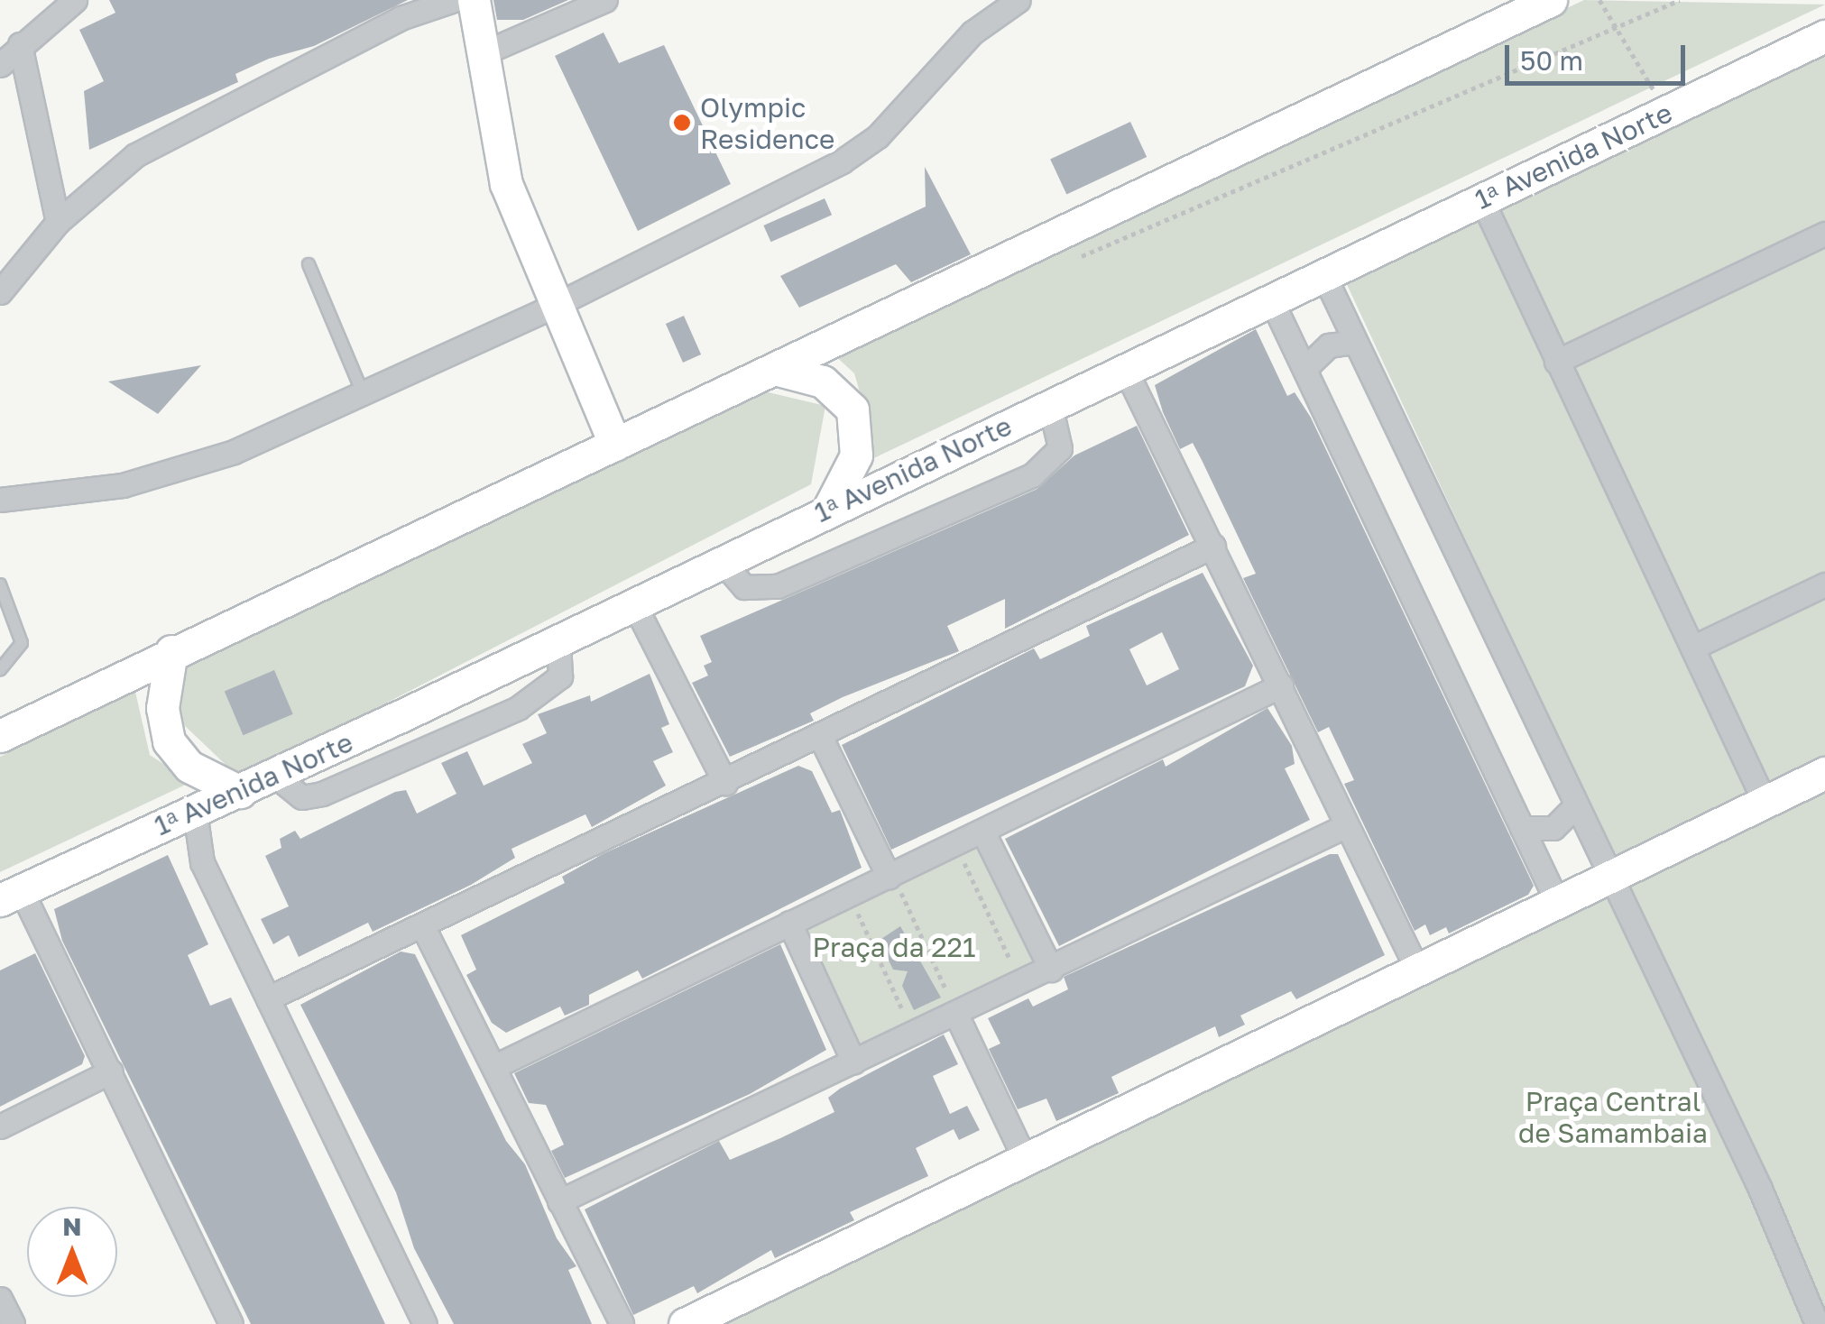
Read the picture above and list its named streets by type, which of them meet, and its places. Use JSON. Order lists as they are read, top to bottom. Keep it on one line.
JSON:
{"streets":{"main road":["1ᵃ Avenida Norte"]},"parks":["Praça da 221","Praça Central de Samambaia"],"places":["Olympic Residence"],"scale_bar":"50 m","north":"top"}
